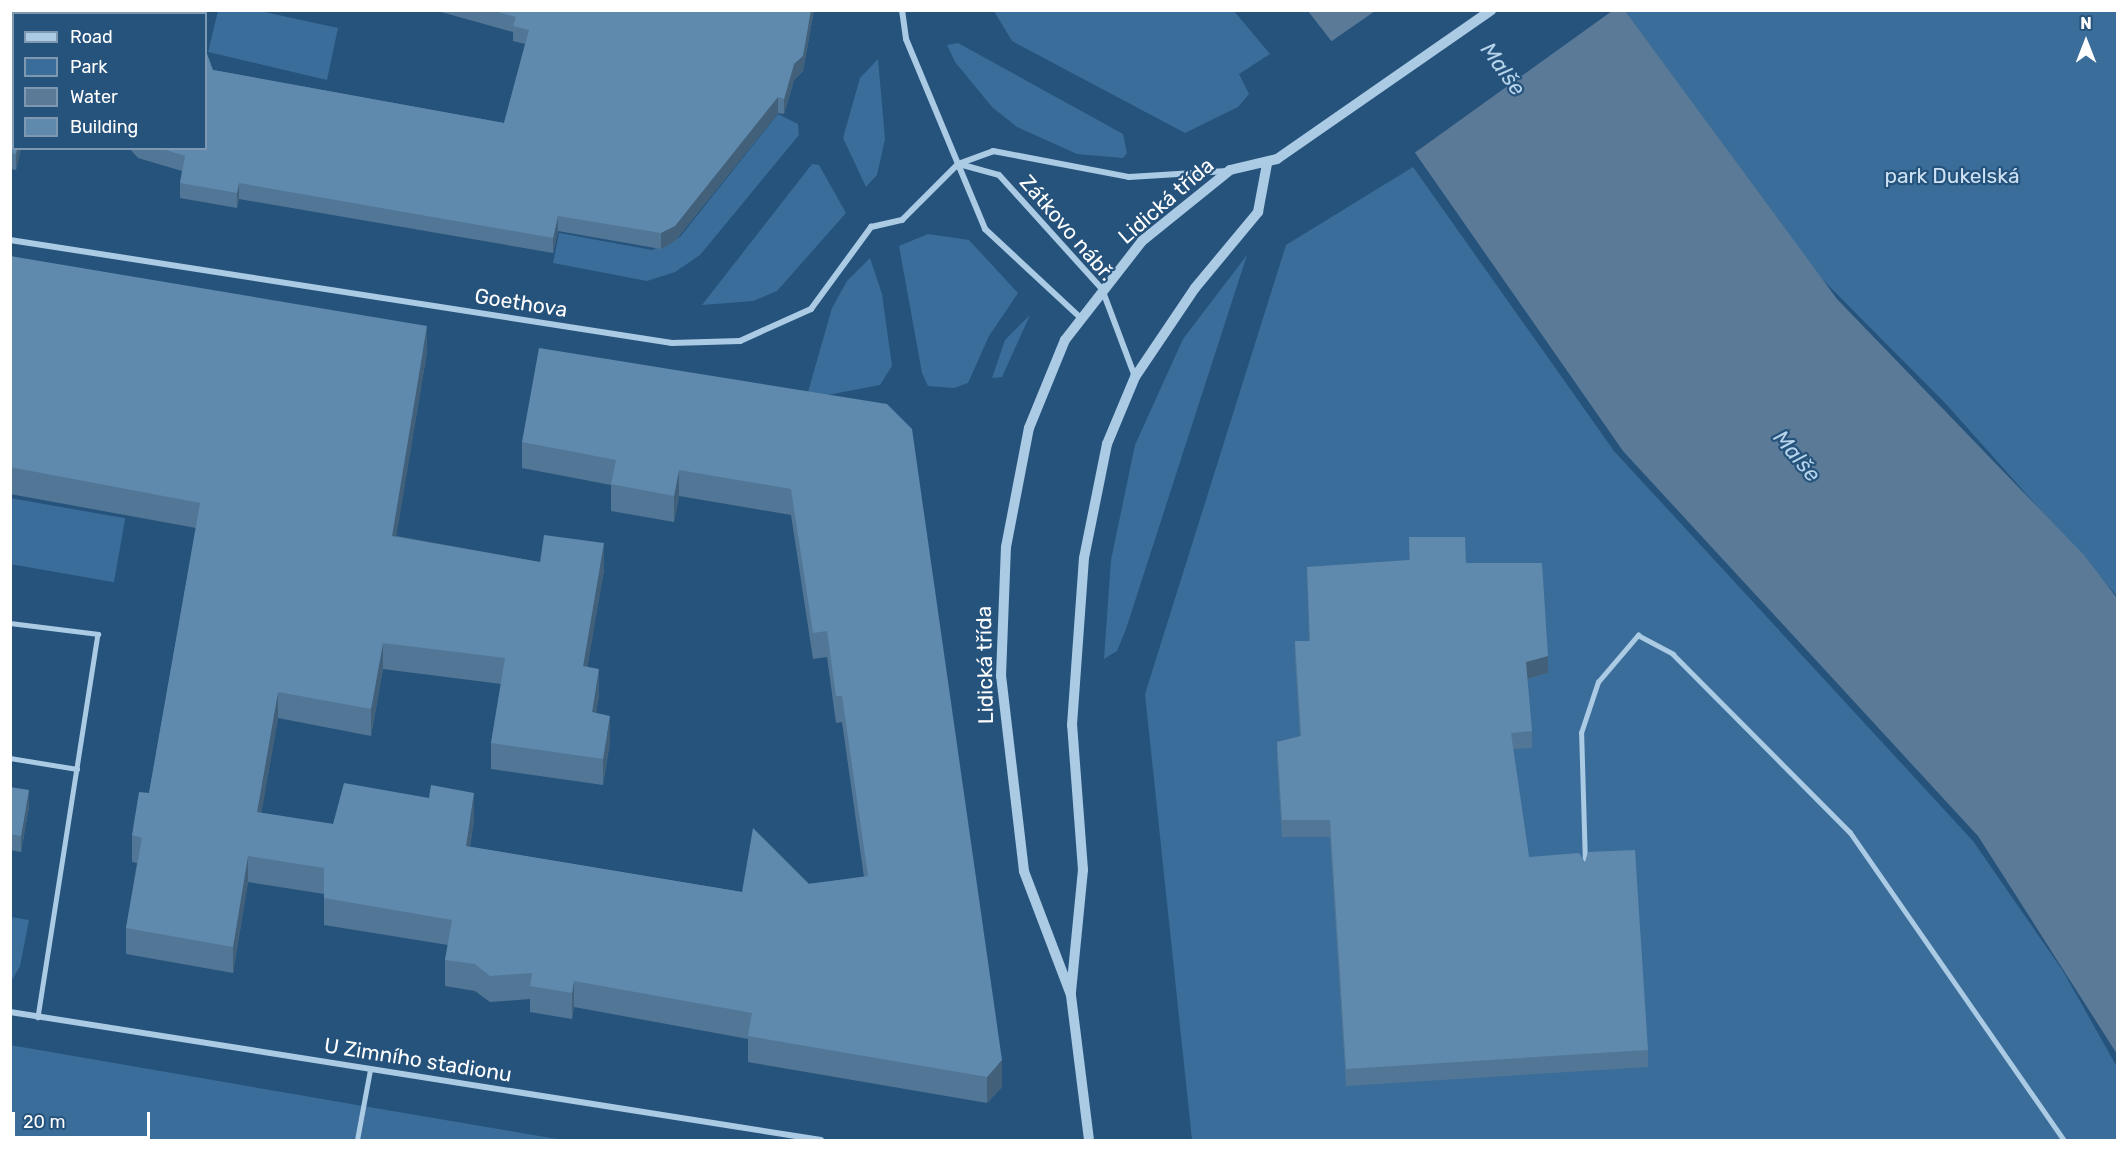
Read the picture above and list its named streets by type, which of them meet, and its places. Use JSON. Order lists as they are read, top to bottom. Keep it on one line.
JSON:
{"streets":{"street":["Lidická třída","Zátkovo nábř.","Goethova","U Zimního stadionu"]},"crossings":[["Lidická třída","Zátkovo nábř."],["Zátkovo nábř.","Goethova"]],"water":["Malše"],"parks":["park Dukelská"],"legend":["Road","Park","Water","Building"],"scale_bar":"20 m","north":"top"}
